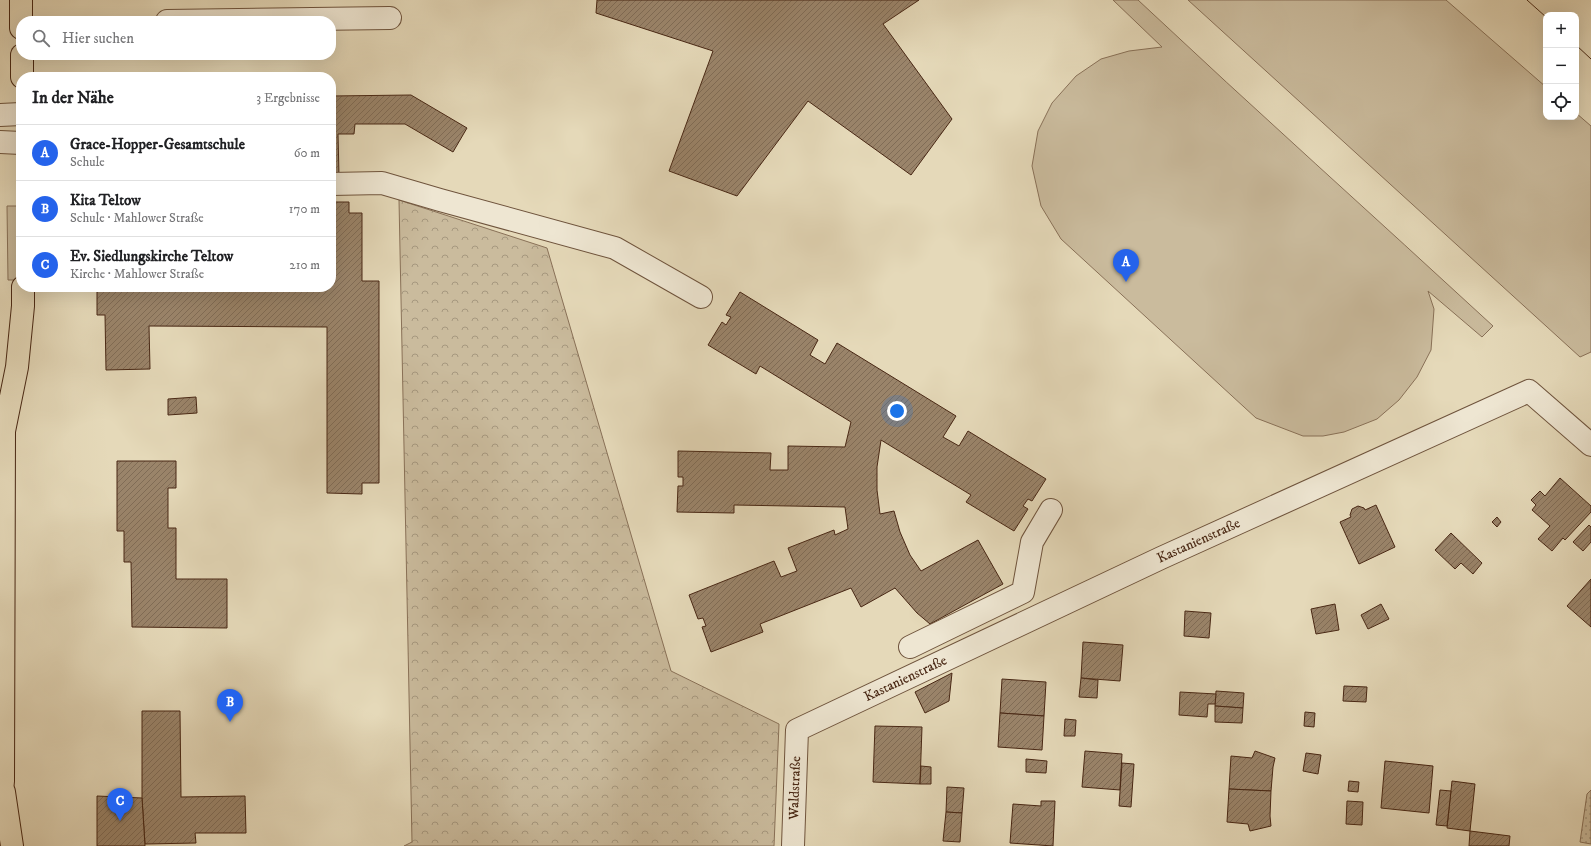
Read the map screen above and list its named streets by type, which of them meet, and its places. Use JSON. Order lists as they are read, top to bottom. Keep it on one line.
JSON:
{"streets":{"street":["Kastanienstraße","Waldstraße"]},"crossings":[["Kastanienstraße","Waldstraße"]],"page":{"map_buttons":["+","−"],"search":"Hier suchen","heading":["In der Nähe","3 Ergebnisse"],"list":[{"mark":"A","name":"Grace-Hopper-Gesamtschule","note":"Schule","value":"60 m"},{"mark":"B","name":"Kita Teltow","note":"Schule · Mahlower Straße","value":"170 m"},{"mark":"C","name":"Ev. Siedlungskirche Teltow","note":"Kirche · Mahlower Straße","value":"210 m"}],"pins":["A","B","C"]}}
